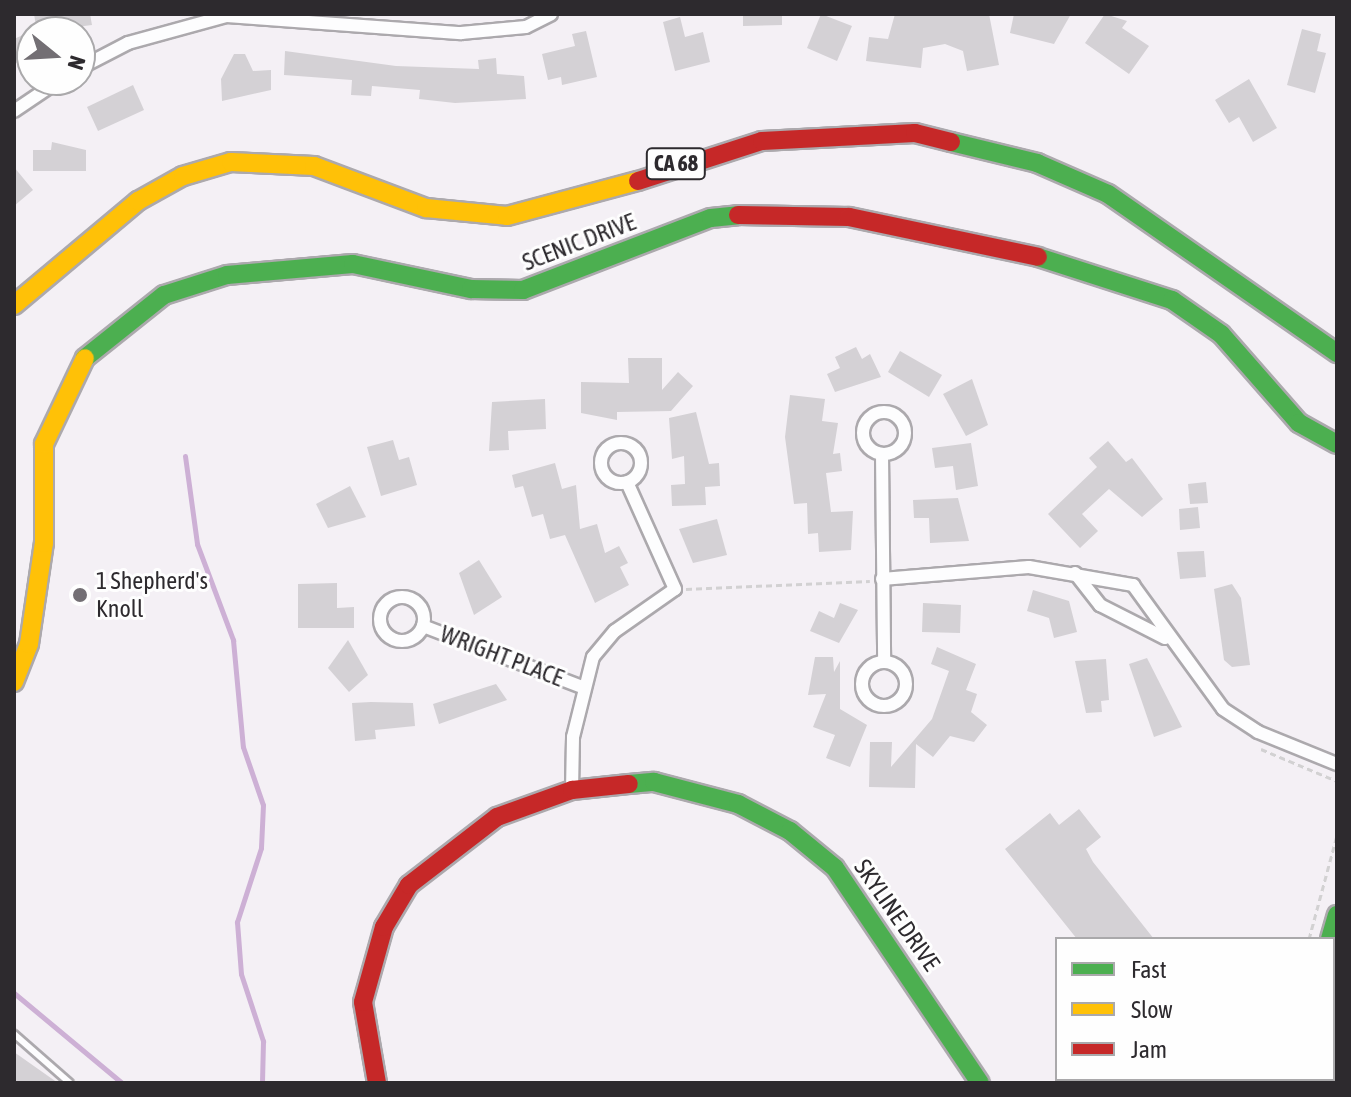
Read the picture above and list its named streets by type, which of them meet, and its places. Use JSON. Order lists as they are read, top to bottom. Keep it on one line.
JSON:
{"streets":{"street":["CA 68","SCENIC DRIVE","WRIGHT PLACE","SKYLINE DRIVE"]},"places":["1 Shepherd's Knoll"],"legend":["Fast","Slow","Jam"],"north":"right"}
